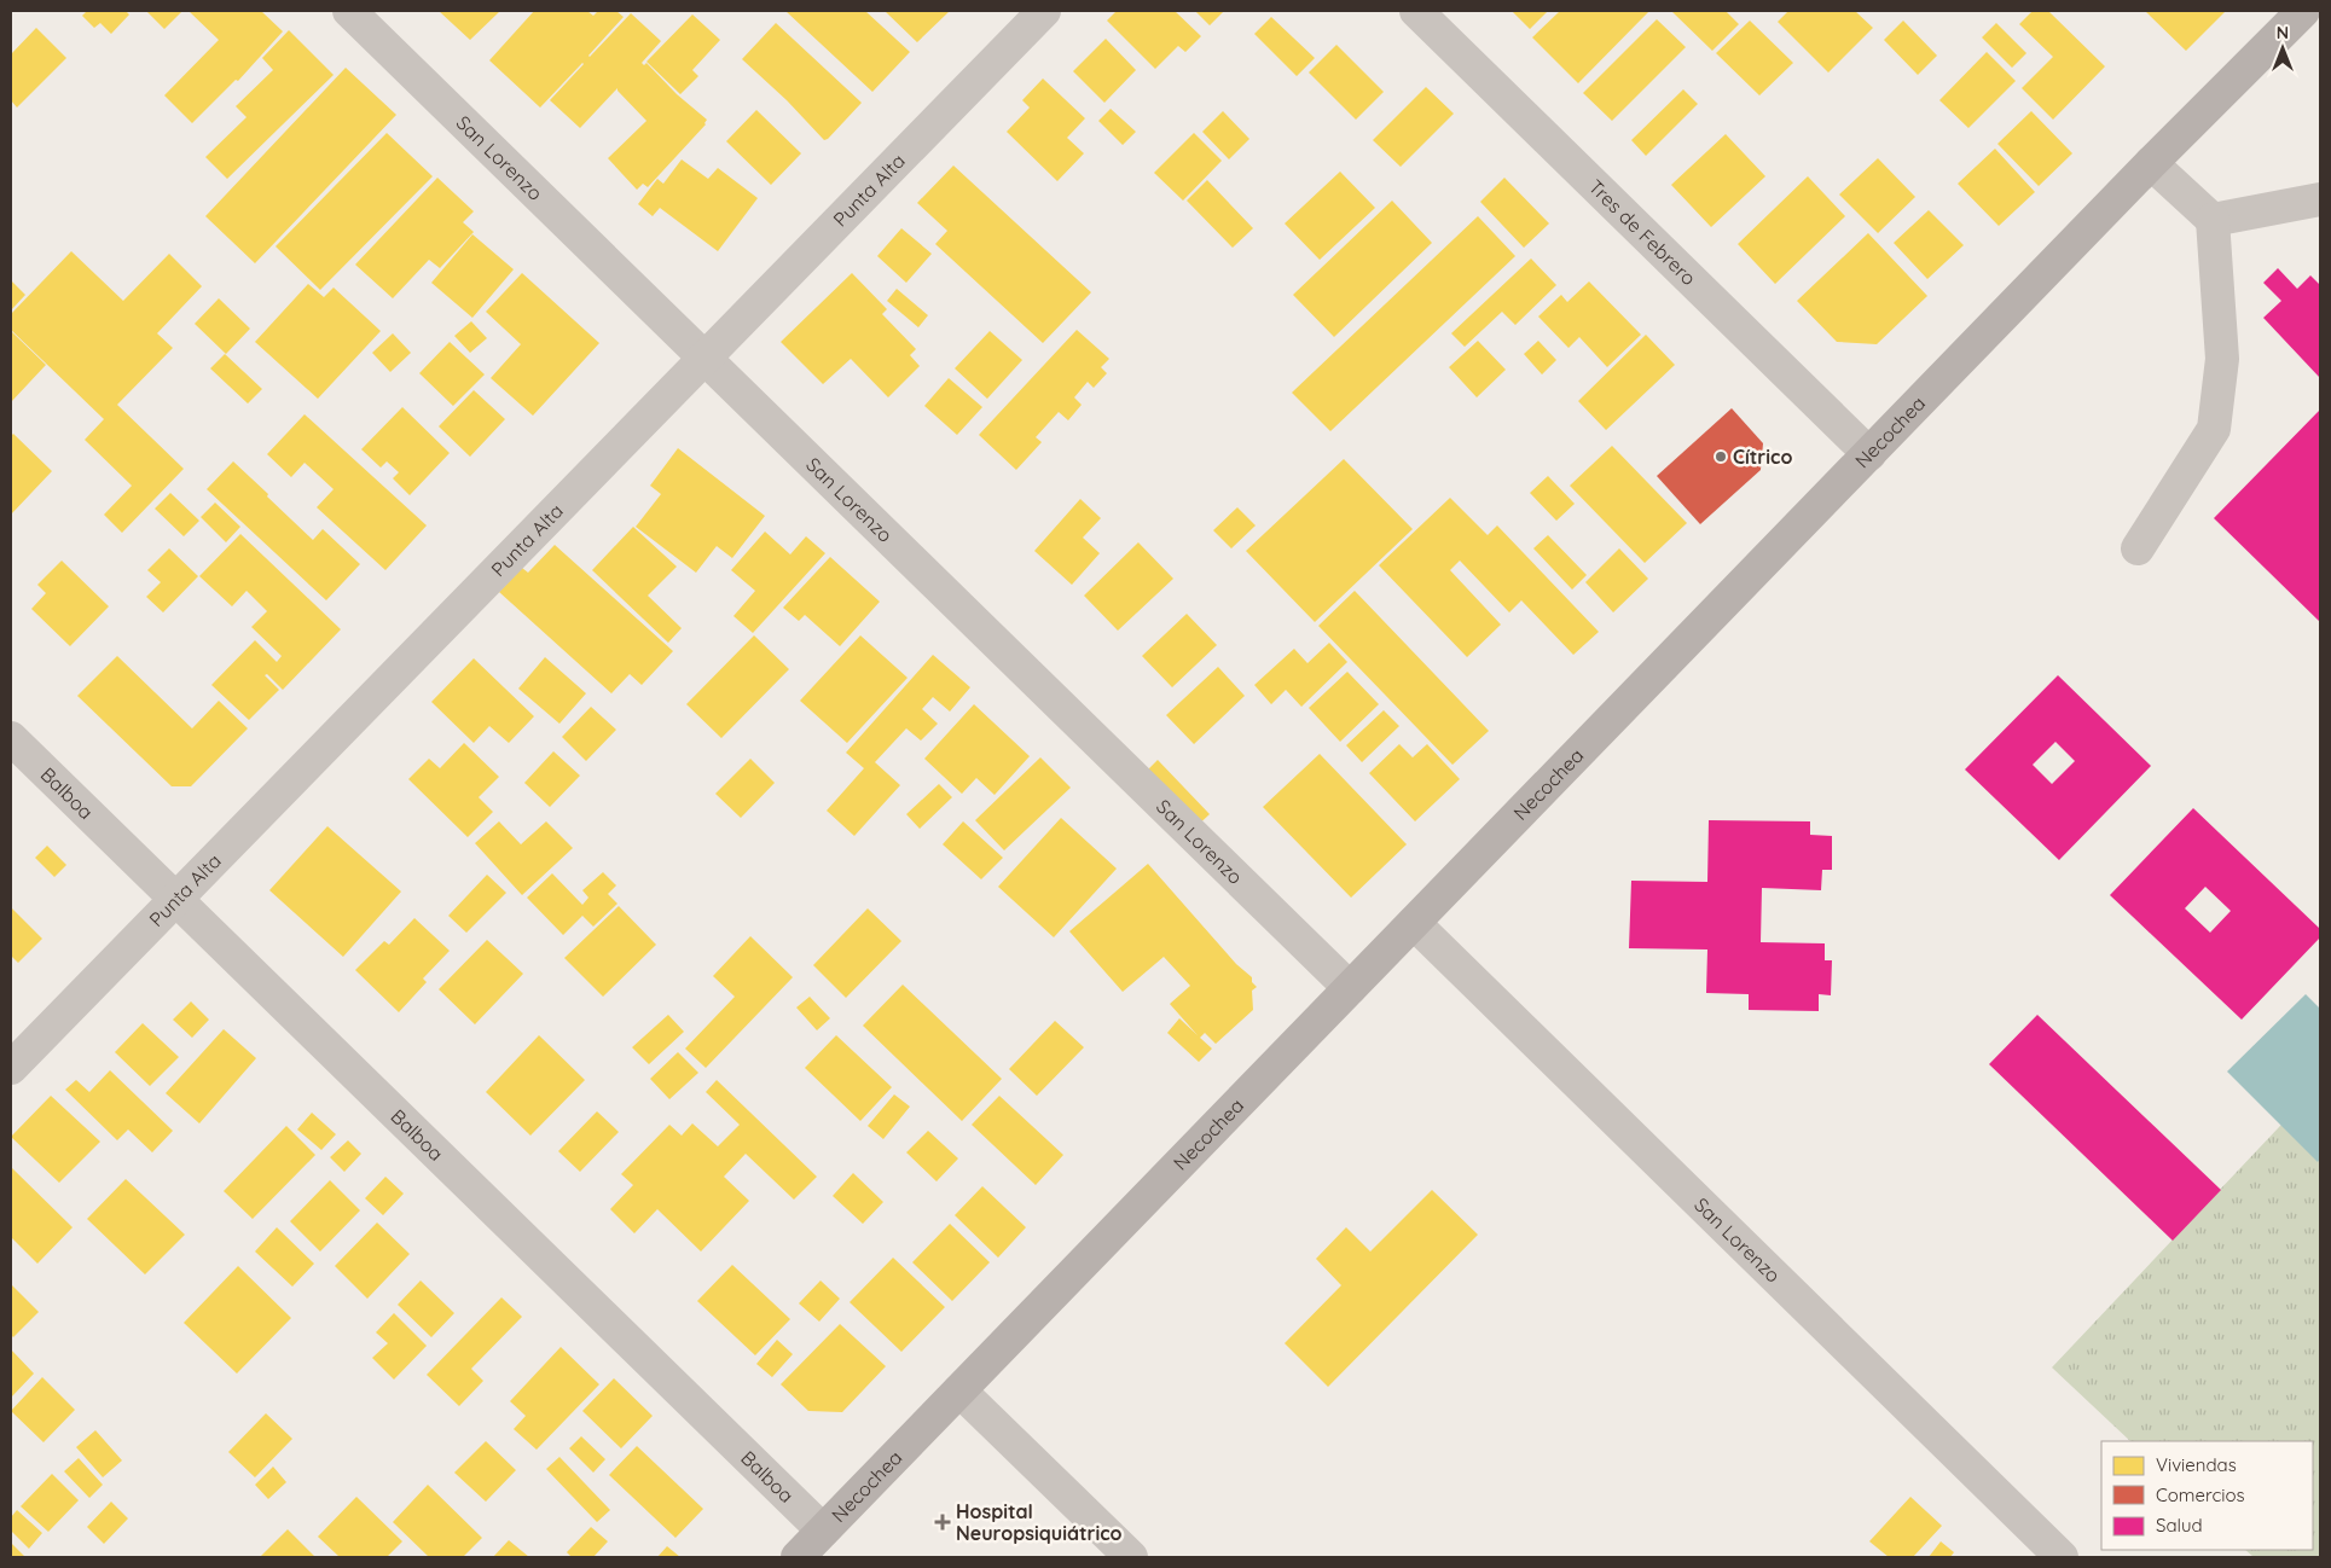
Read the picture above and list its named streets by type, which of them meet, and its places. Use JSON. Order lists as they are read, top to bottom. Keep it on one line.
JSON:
{"streets":{"main road":["Necochea"],"street":["San Lorenzo","Punta Alta","Tres de Febrero","Balboa"]},"crossings":[["San Lorenzo","Punta Alta"],["San Lorenzo","Necochea"],["Punta Alta","Balboa"],["Tres de Febrero","Necochea"],["Necochea","Balboa"]],"places":{"other":["Cítrico"],"health":["Hospital Neuropsiquiátrico"]},"legend":["Viviendas","Comercios","Salud"],"north":"top"}
